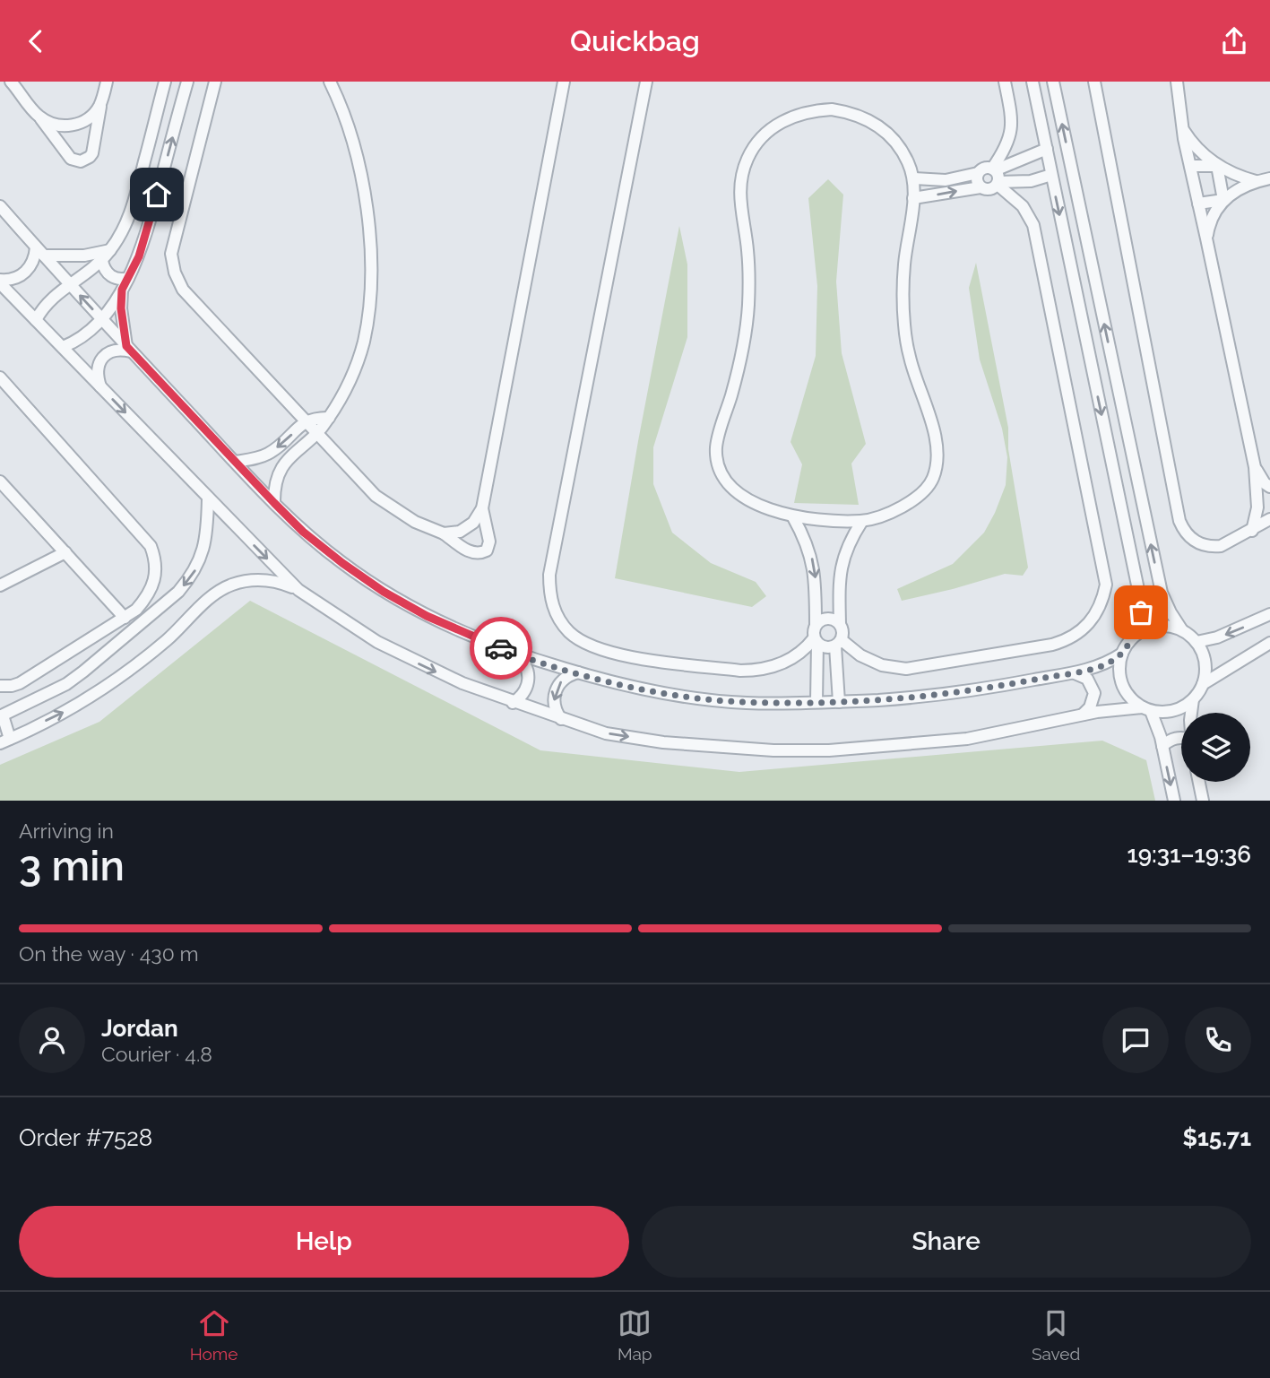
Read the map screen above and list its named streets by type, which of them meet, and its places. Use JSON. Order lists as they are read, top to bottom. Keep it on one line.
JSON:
{"page":{"header":"Quickbag","heading":["3 min","Arriving in","19:31–19:36"],"panel":["Jordan","Courier · 4.8","Order #7528","$15.71"],"bar":"On the way · 430 m","buttons":["Help","Share"],"tabs":["Home","Map","Saved"]}}
